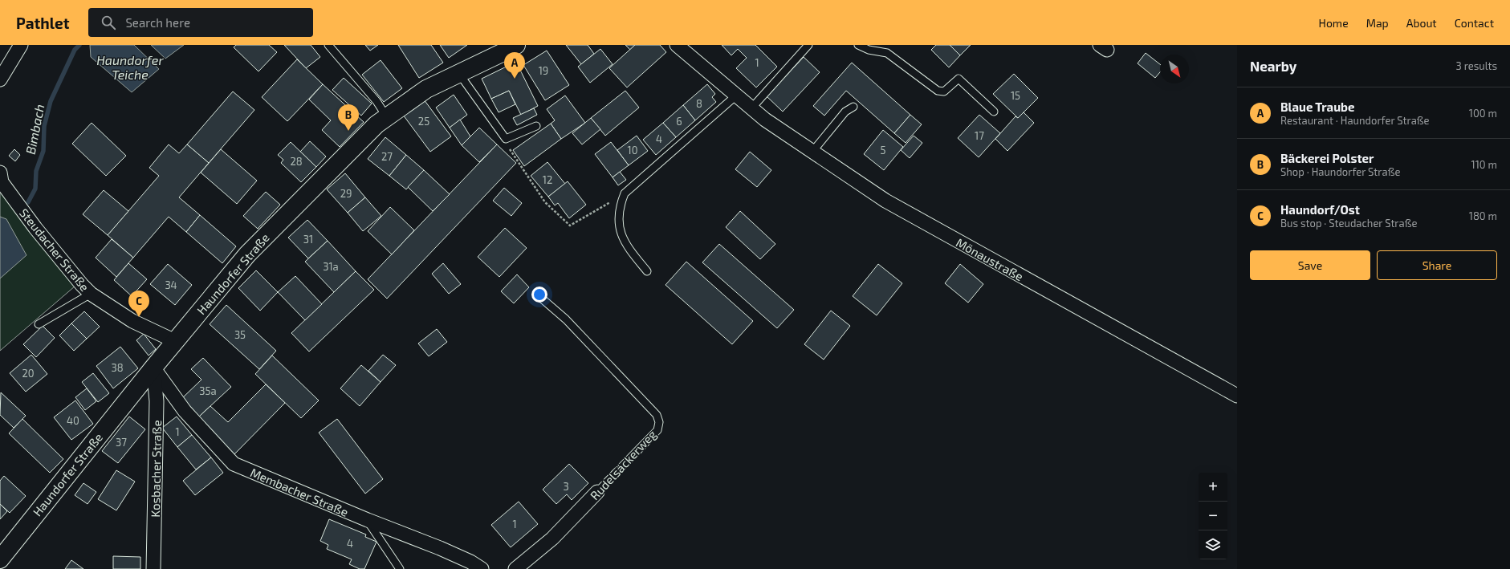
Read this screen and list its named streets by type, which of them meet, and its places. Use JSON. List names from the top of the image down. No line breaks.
{"streets":{"street":["Steudacher Straße","Mönaustraße","Haundorfer Straße","Rudelsäckerweg","Kosbacher Straße","Membacher Straße"]},"crossings":[["Steudacher Straße","Haundorfer Straße"],["Haundorfer Straße","Kosbacher Straße"],["Haundorfer Straße","Membacher Straße"],["Kosbacher Straße","Membacher Straße"]],"water":["Haundorfer Teiche","Bimbach"],"house_numbers":["1","19","15","8","25","6","17","4","10","5","27","28","12","29","31","31a","34","35","38","20","35a","40","1","37","3","1","4"],"north":"bottom right","page":{"header":"Pathlet","search":"Search here","nav":["Home","Map","About","Contact"],"heading":["Nearby","3 results"],"pins":["A","B","C"],"list":[{"mark":"A","name":"Blaue Traube","note":"Restaurant · Haundorfer Straße","value":"100 m"},{"mark":"B","name":"Bäckerei Polster","note":"Shop · Haundorfer Straße","value":"110 m"},{"mark":"C","name":"Haundorf/Ost","note":"Bus stop · Steudacher Straße","value":"180 m"}],"buttons":["Save","Share"],"map_buttons":["+","−"]}}
